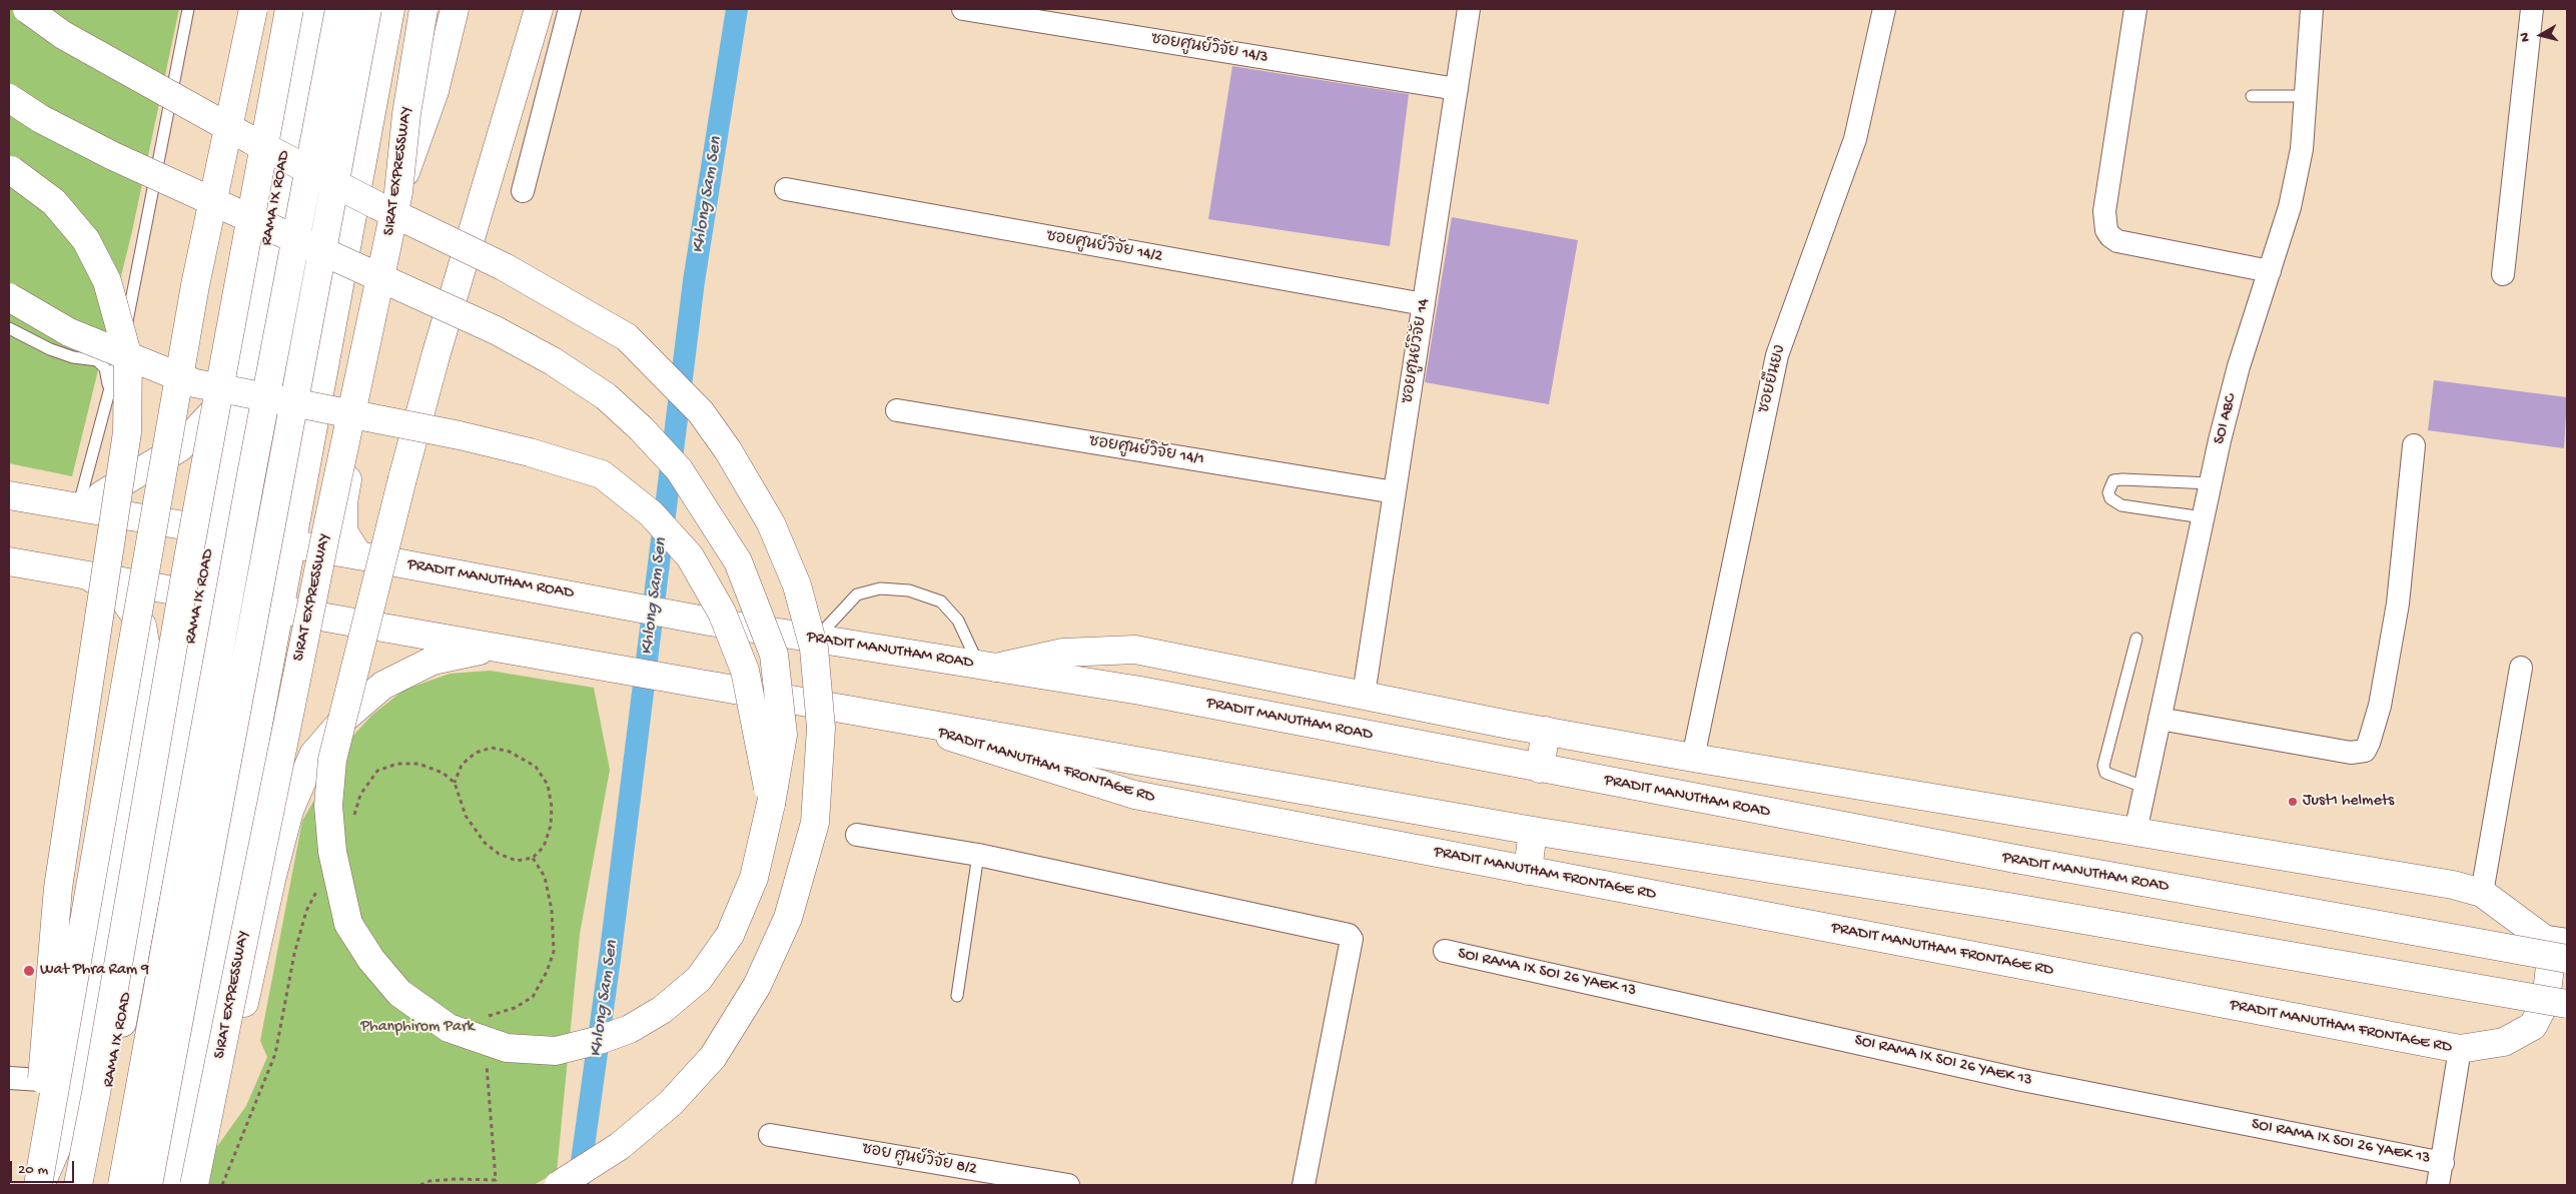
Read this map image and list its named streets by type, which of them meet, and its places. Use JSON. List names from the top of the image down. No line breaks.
{"streets":{"main road":["SIRAT EXPRESSWAY","RAMA IX ROAD","PRADIT MANUTHAM ROAD","PRADIT MANUTHAM FRONTAGE RD"],"street":["ซอยศูนย์วิจัย 14/3","ซอยศูนย์วิจัย 14/2","ซอยศูนย์วิจัย 14","ซอยยืนยง","SOI ABC","ซอยศูนย์วิจัย 14/1","SOI RAMA IX SOI 26 YAEK 13","ซอย ศูนย์วิจัย 8/2"]},"crossings":[["ซอยศูนย์วิจัย 14/3","ซอยศูนย์วิจัย 14"],["RAMA IX ROAD","PRADIT MANUTHAM ROAD"],["ซอยศูนย์วิจัย 14/2","ซอยศูนย์วิจัย 14"],["ซอยศูนย์วิจัย 14","ซอยศูนย์วิจัย 14/1"],["ซอยศูนย์วิจัย 14","PRADIT MANUTHAM FRONTAGE RD"],["ซอยยืนยง","PRADIT MANUTHAM FRONTAGE RD"],["SOI ABC","PRADIT MANUTHAM FRONTAGE RD"],["PRADIT MANUTHAM ROAD","PRADIT MANUTHAM FRONTAGE RD"]],"water":["Khlong Sam Sen"],"parks":["Phanphirom Park"],"places":["Just1 helmets","Wat Phra Ram 9"],"scale_bar":"20 m","north":"left"}
